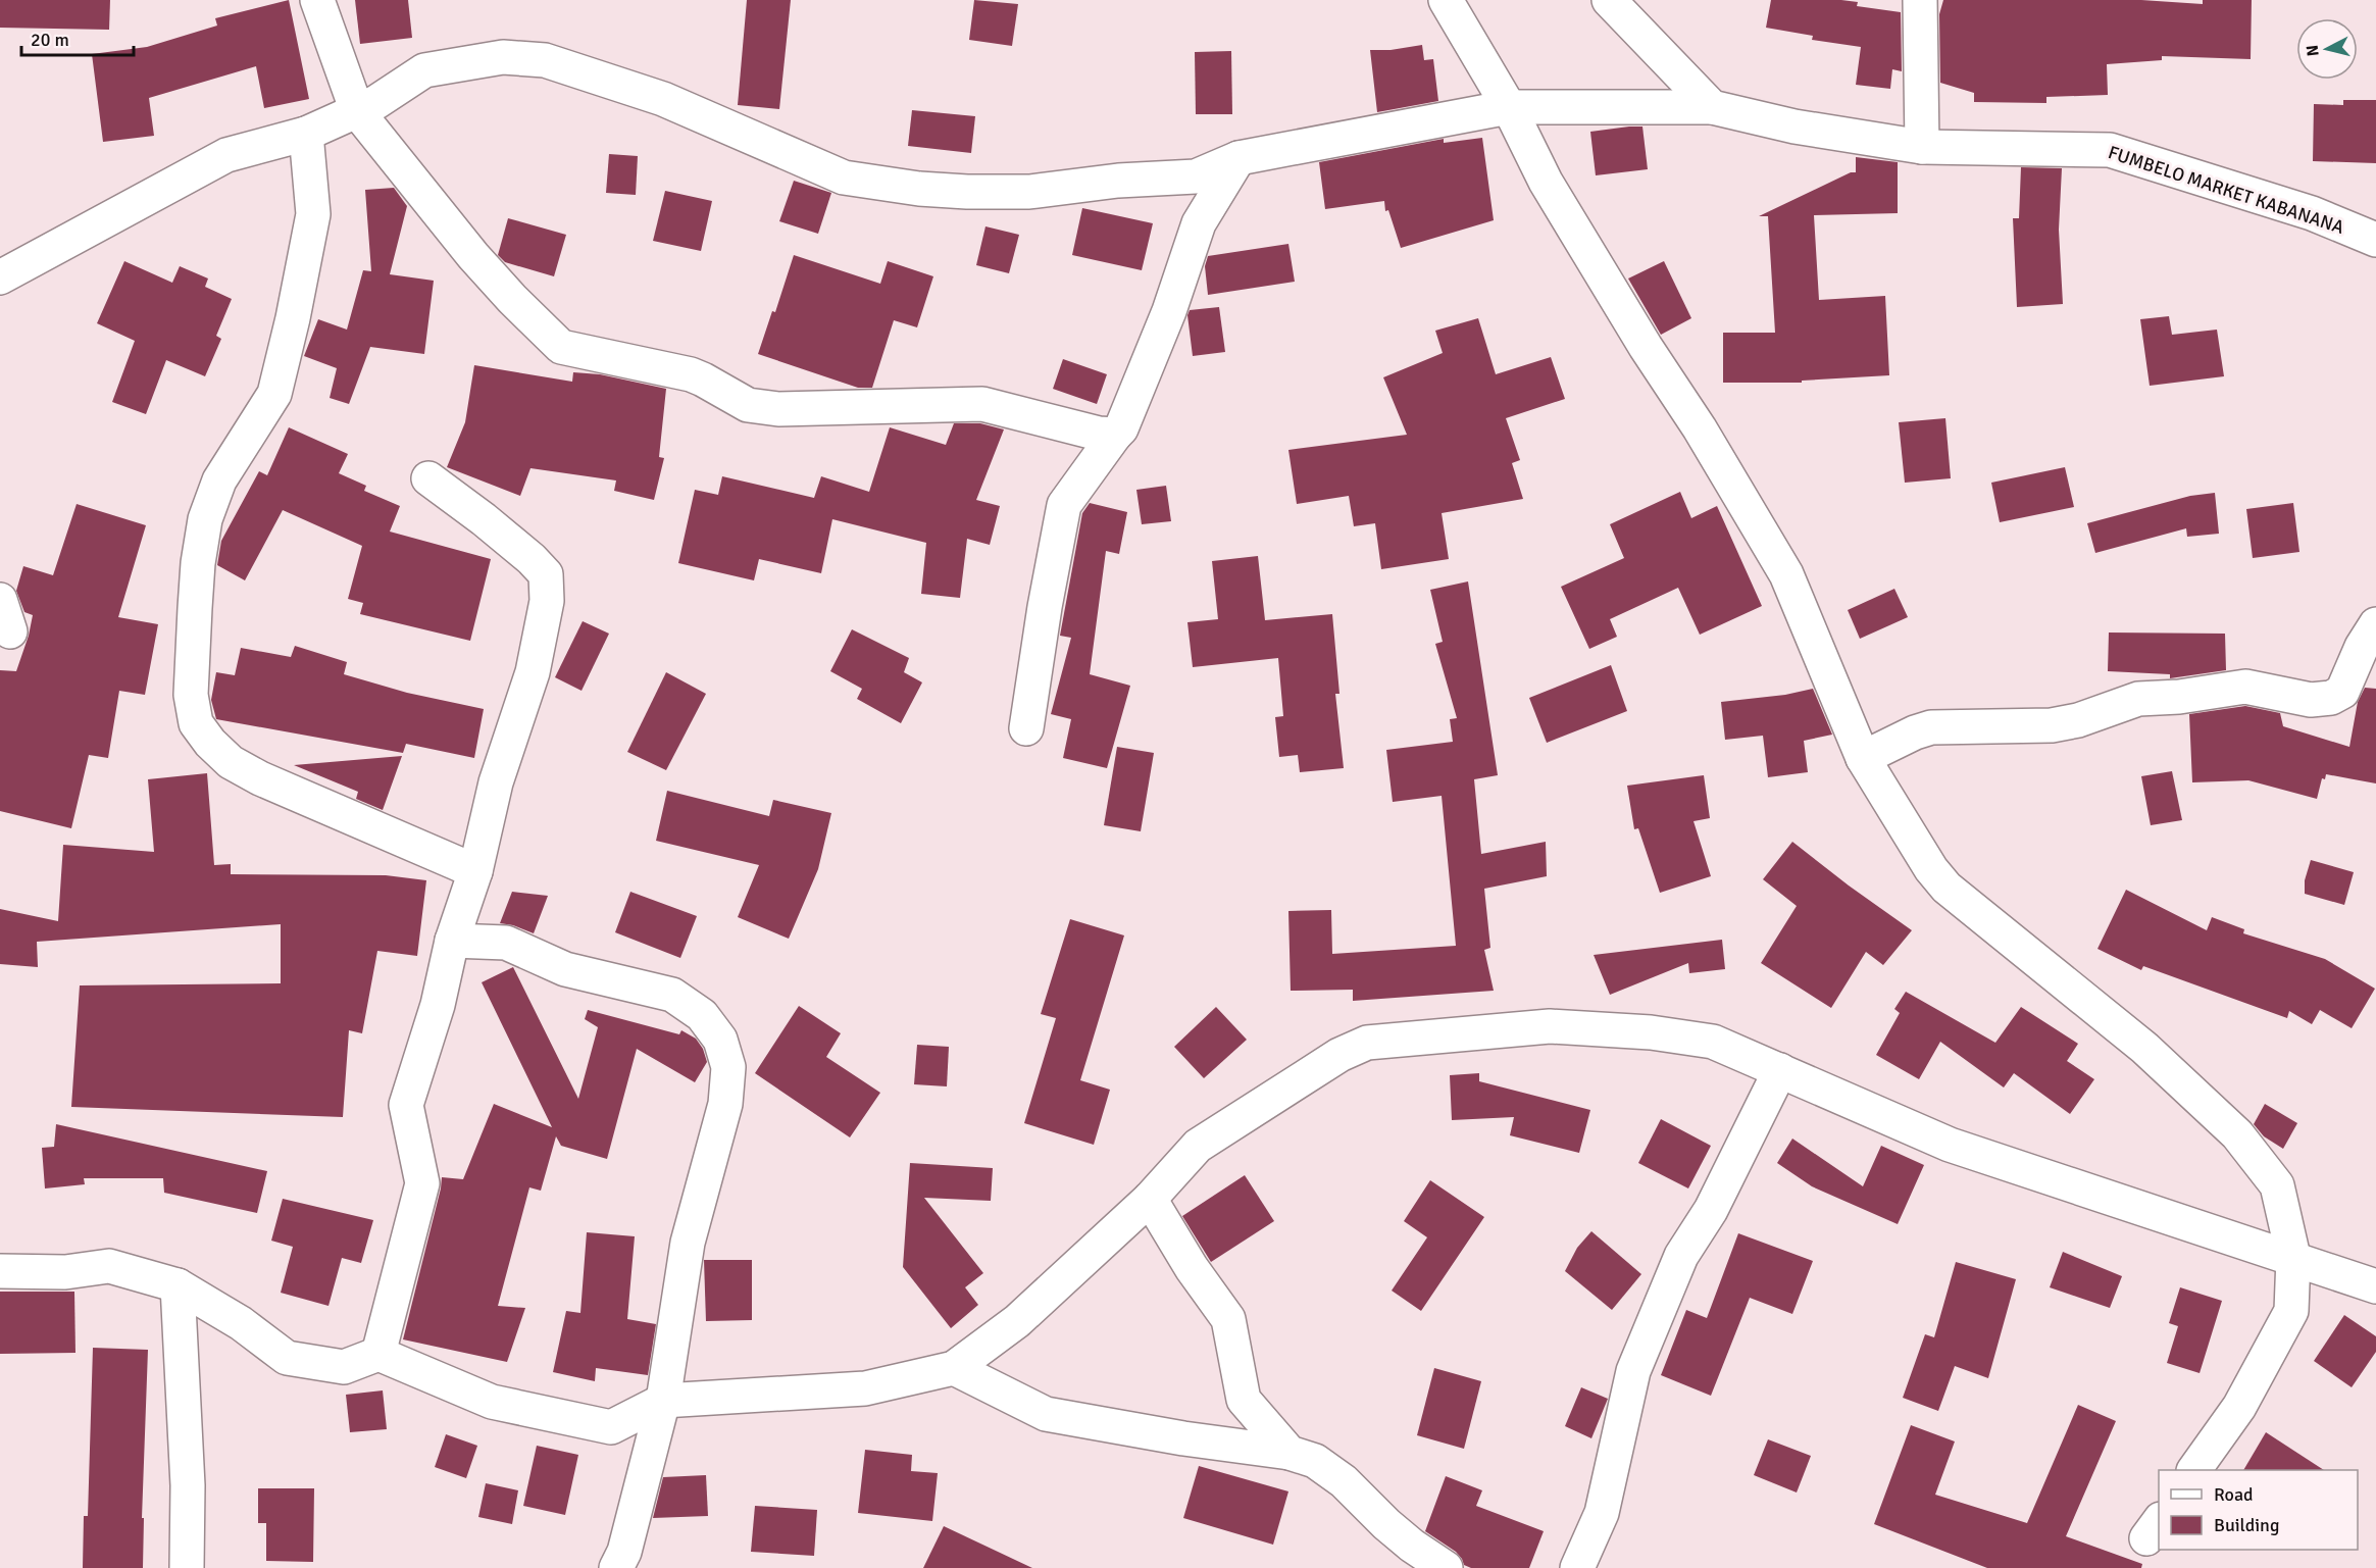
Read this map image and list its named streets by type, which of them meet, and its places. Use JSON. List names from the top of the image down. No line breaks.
{"streets":{"street":["FUMBELO MARKET KABANANA"]},"legend":["Road","Building"],"scale_bar":"20 m","north":"left"}
